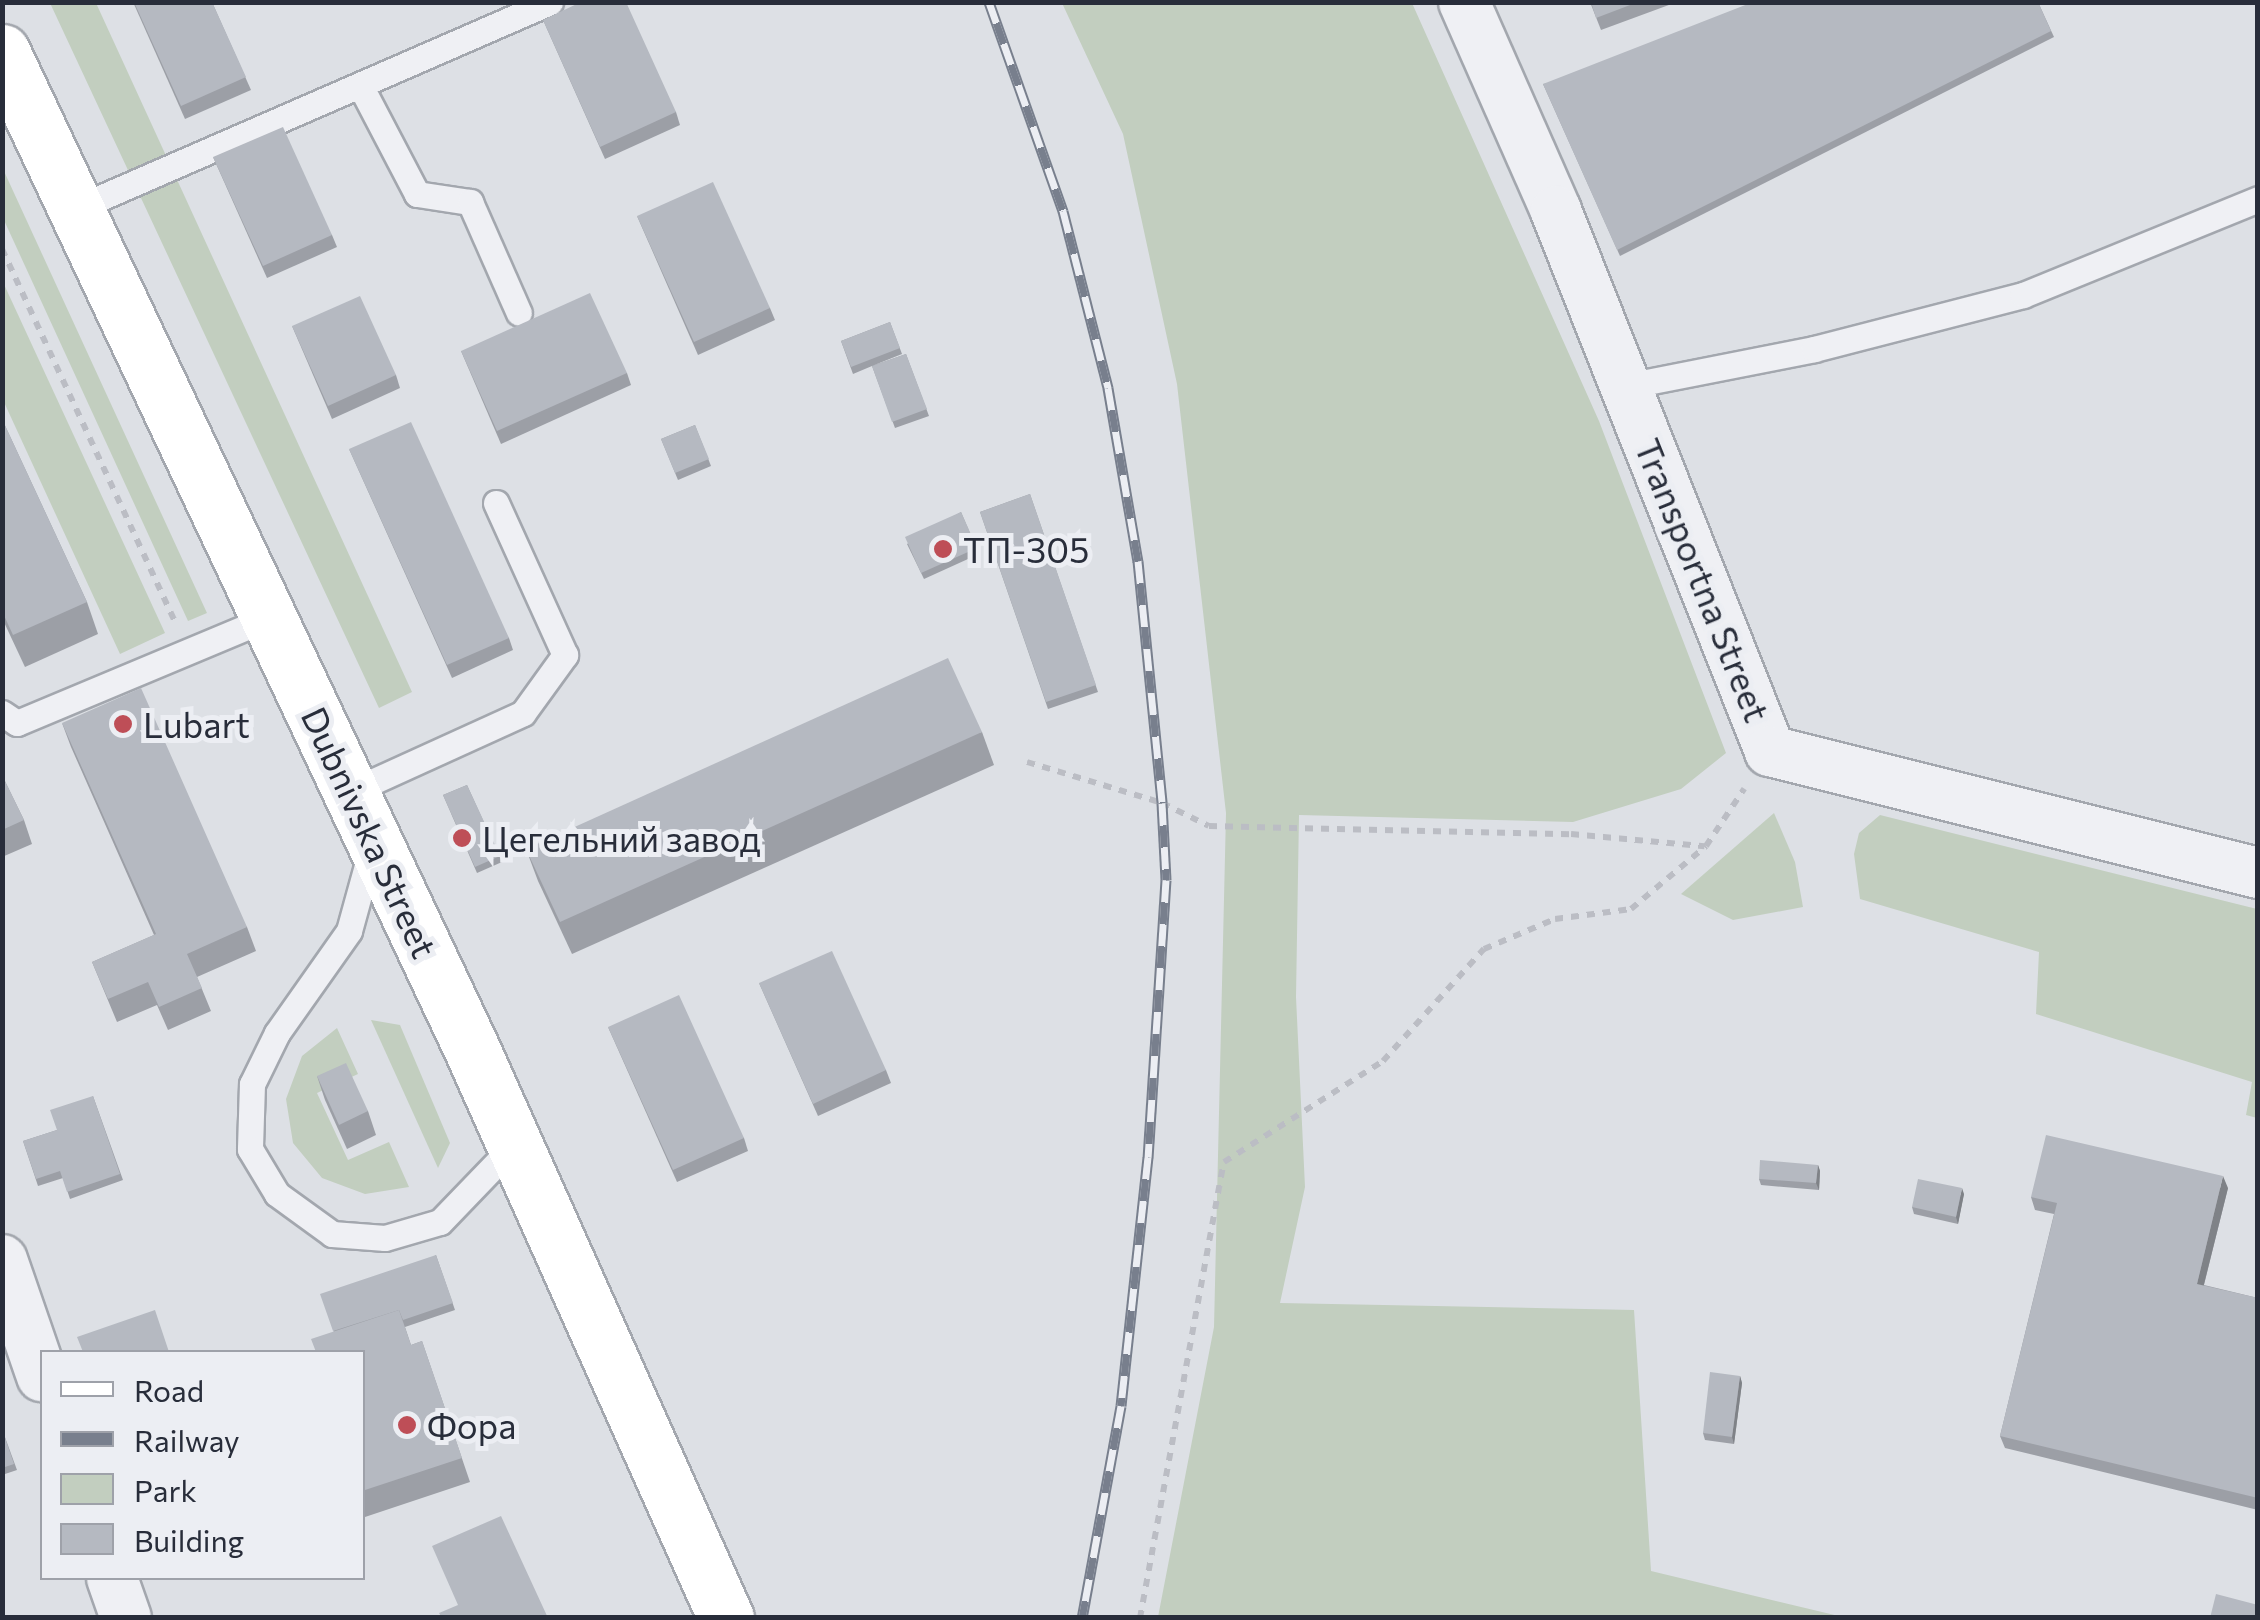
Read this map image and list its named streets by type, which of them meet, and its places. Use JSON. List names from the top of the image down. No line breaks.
{"streets":{"main road":["Dubnivska Street"],"street":["Transportna Street"]},"places":["ТП-305","Lubart","Цегельний завод","Фора"],"legend":["Road","Railway","Park","Building"]}
